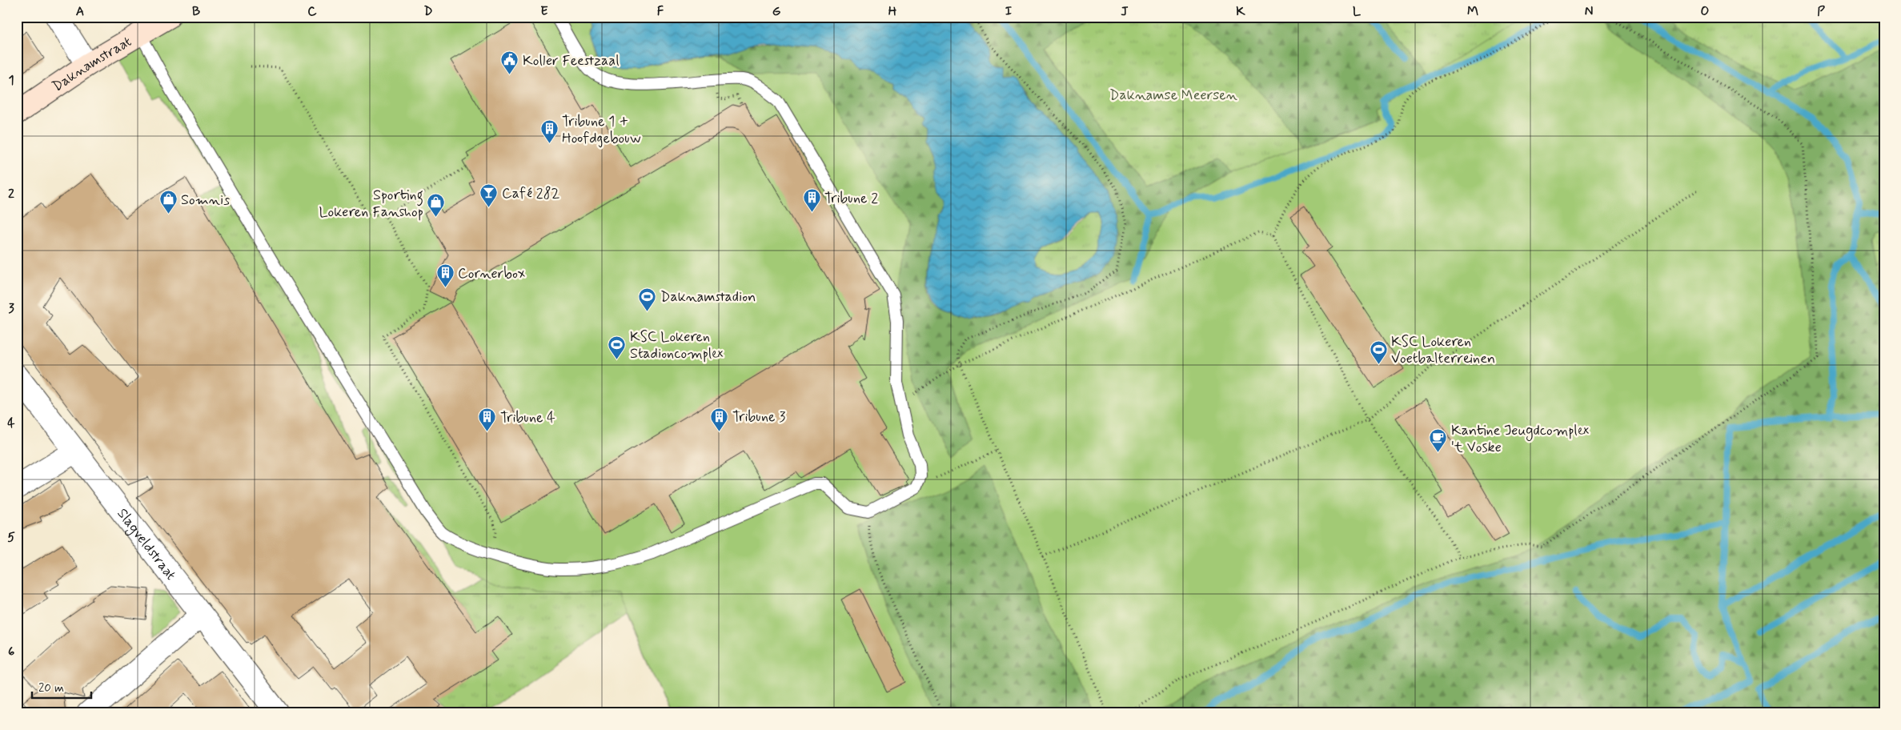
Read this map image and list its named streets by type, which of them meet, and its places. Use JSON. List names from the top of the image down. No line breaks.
{"streets":{"street":["Daknamstraat","Slagveldstraat"]},"parks":["Daknamse Meersen"],"places":{"public building":["Koller Feestzaal"],"building":["Tribune 1 + Hoofdgebouw","Tribune 2","Cornerbox","Tribune 3","Tribune 4"],"bar":["Café 282"],"shop":["Somnis","Sporting Lokeren Fanshop"],"sports":["Daknamstadion","KSC Lokeren Stadioncomplex","KSC Lokeren Voetbalterreinen"],"cafe":["Kantine Jeugdcomplex 't Voske"]},"scale_bar":"20 m","grid":{"columns":["A","B","C","D","E","F","G","H","I","J","K","L","M","N","O","P"],"rows":["1","2","3","4","5","6"]}}
